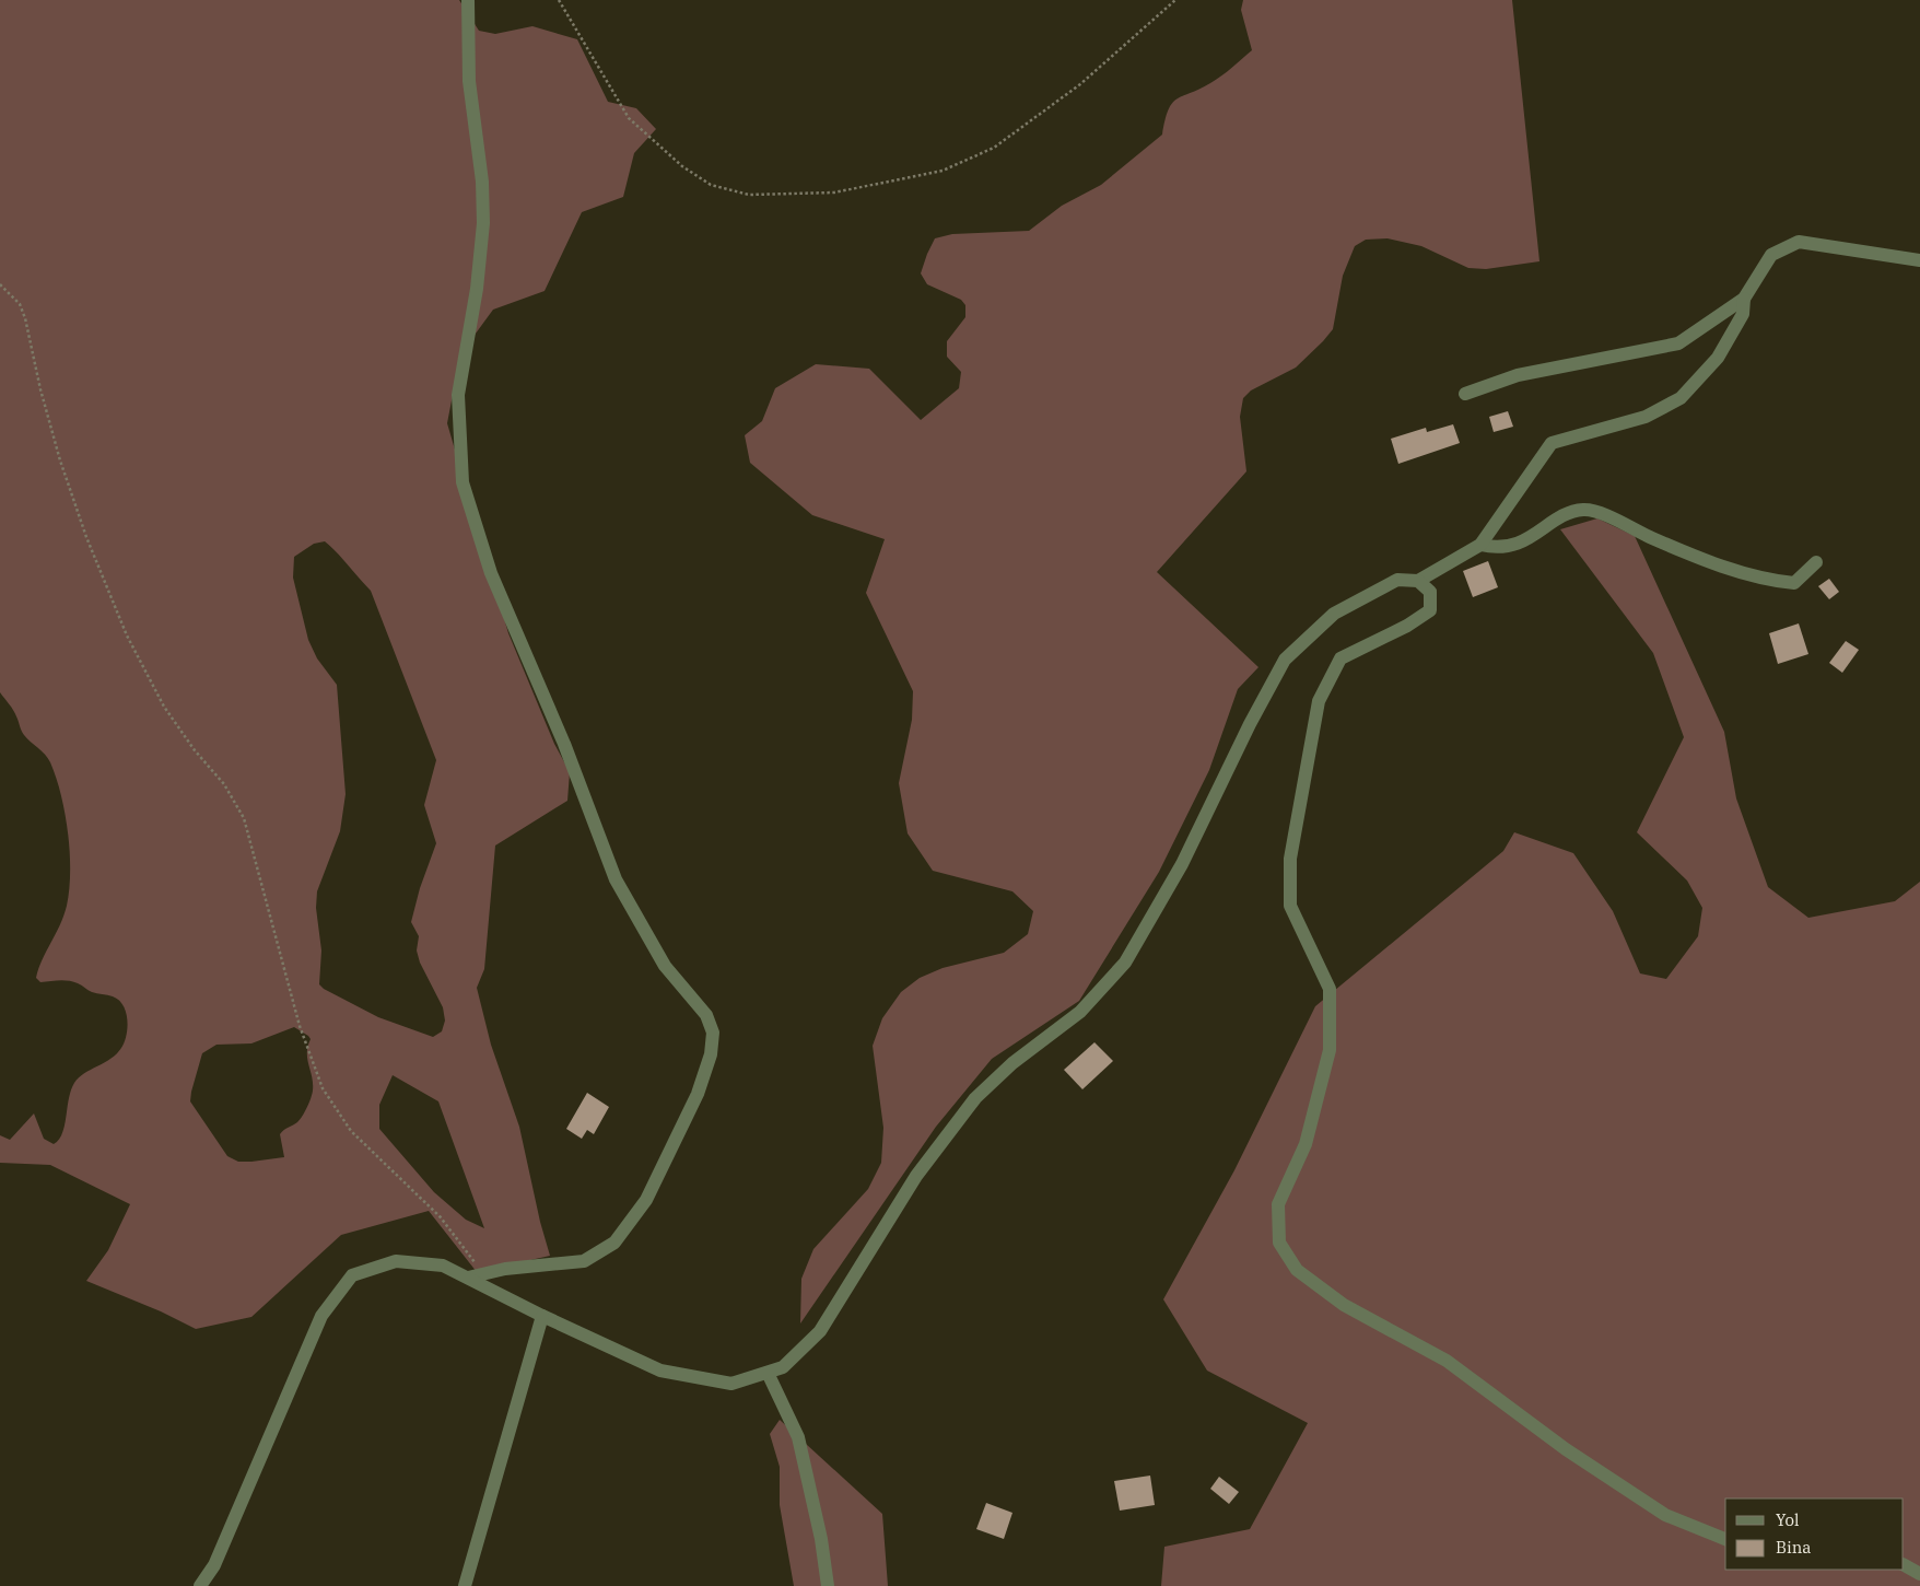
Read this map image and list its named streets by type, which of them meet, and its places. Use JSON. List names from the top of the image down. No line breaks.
{"legend":["Yol","Bina"]}
